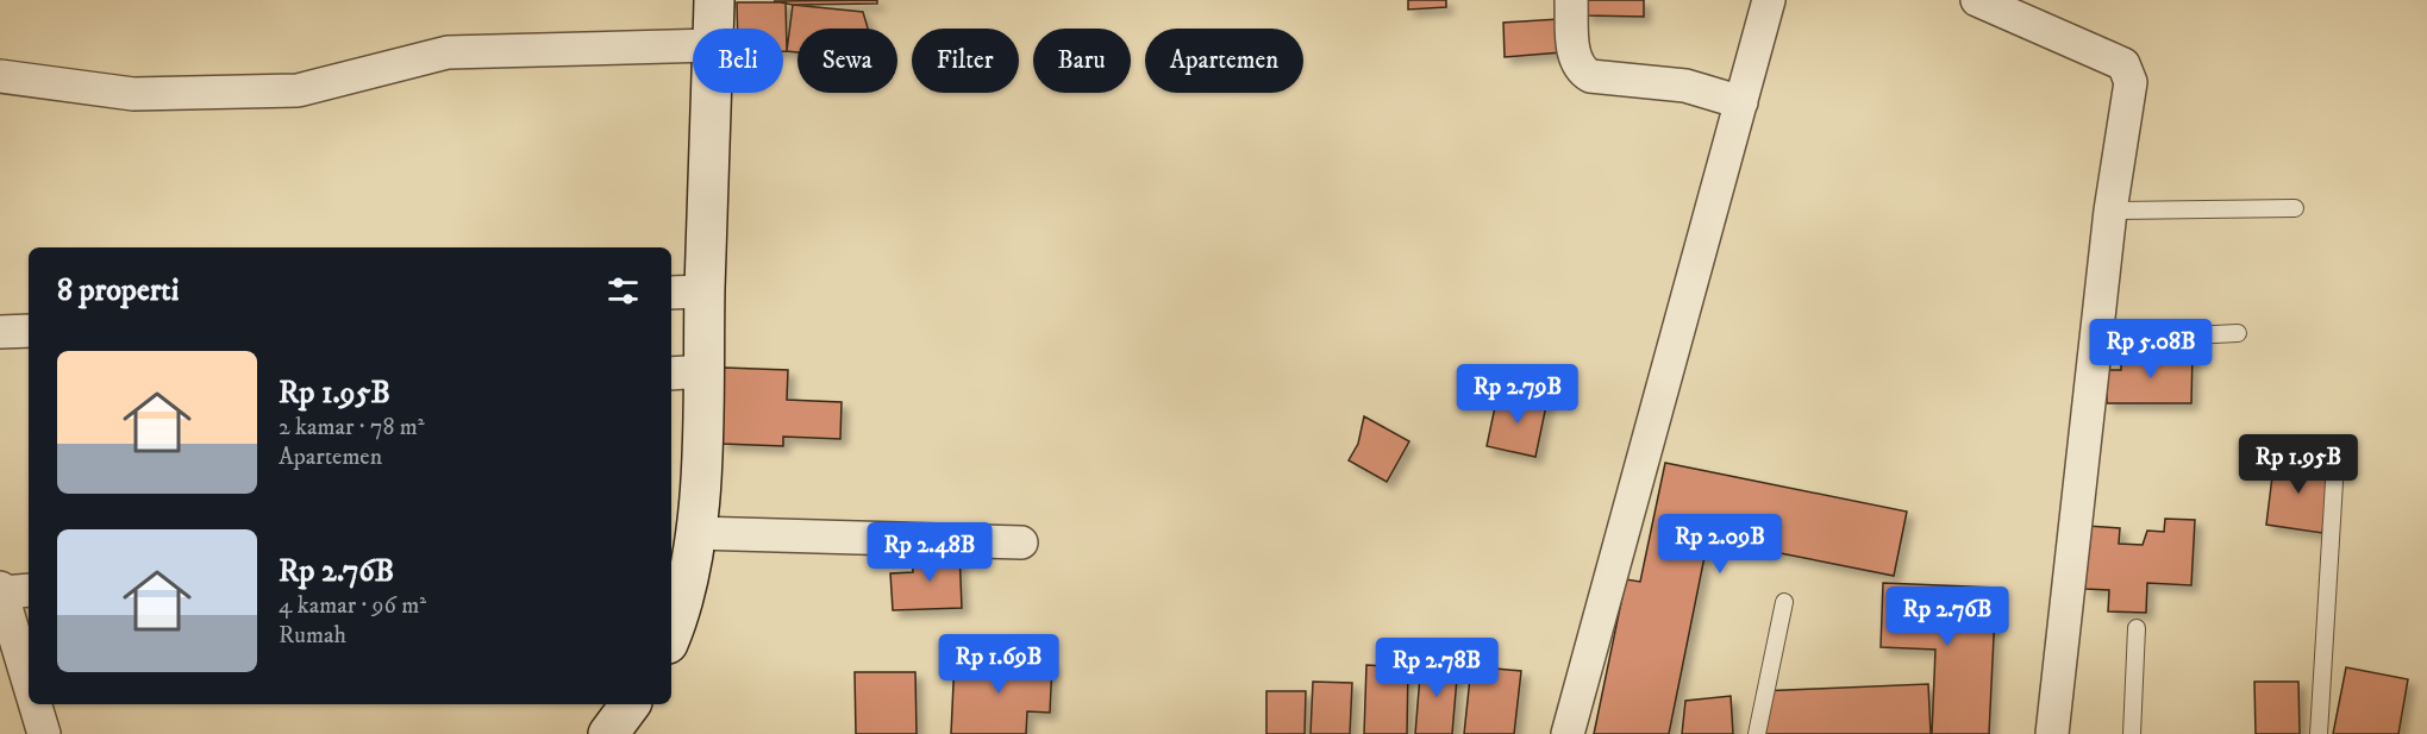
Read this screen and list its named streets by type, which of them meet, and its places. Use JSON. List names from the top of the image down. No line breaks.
{"page":{"chip":["Beli","Sewa","Filter","Baru","Apartemen"],"heading":"8 properti","price":["Rp 5.08B","Rp 2.79B","Rp 1.95B","Rp 2.09B","Rp 2.48B","Rp 2.76B","Rp 1.69B","Rp 2.78B"],"list":[{"name":"Rp 1.95B","note":"2 kamar · 78 m² · Apartemen"},{"name":"Rp 2.76B","note":"4 kamar · 96 m² · Rumah"}]}}
